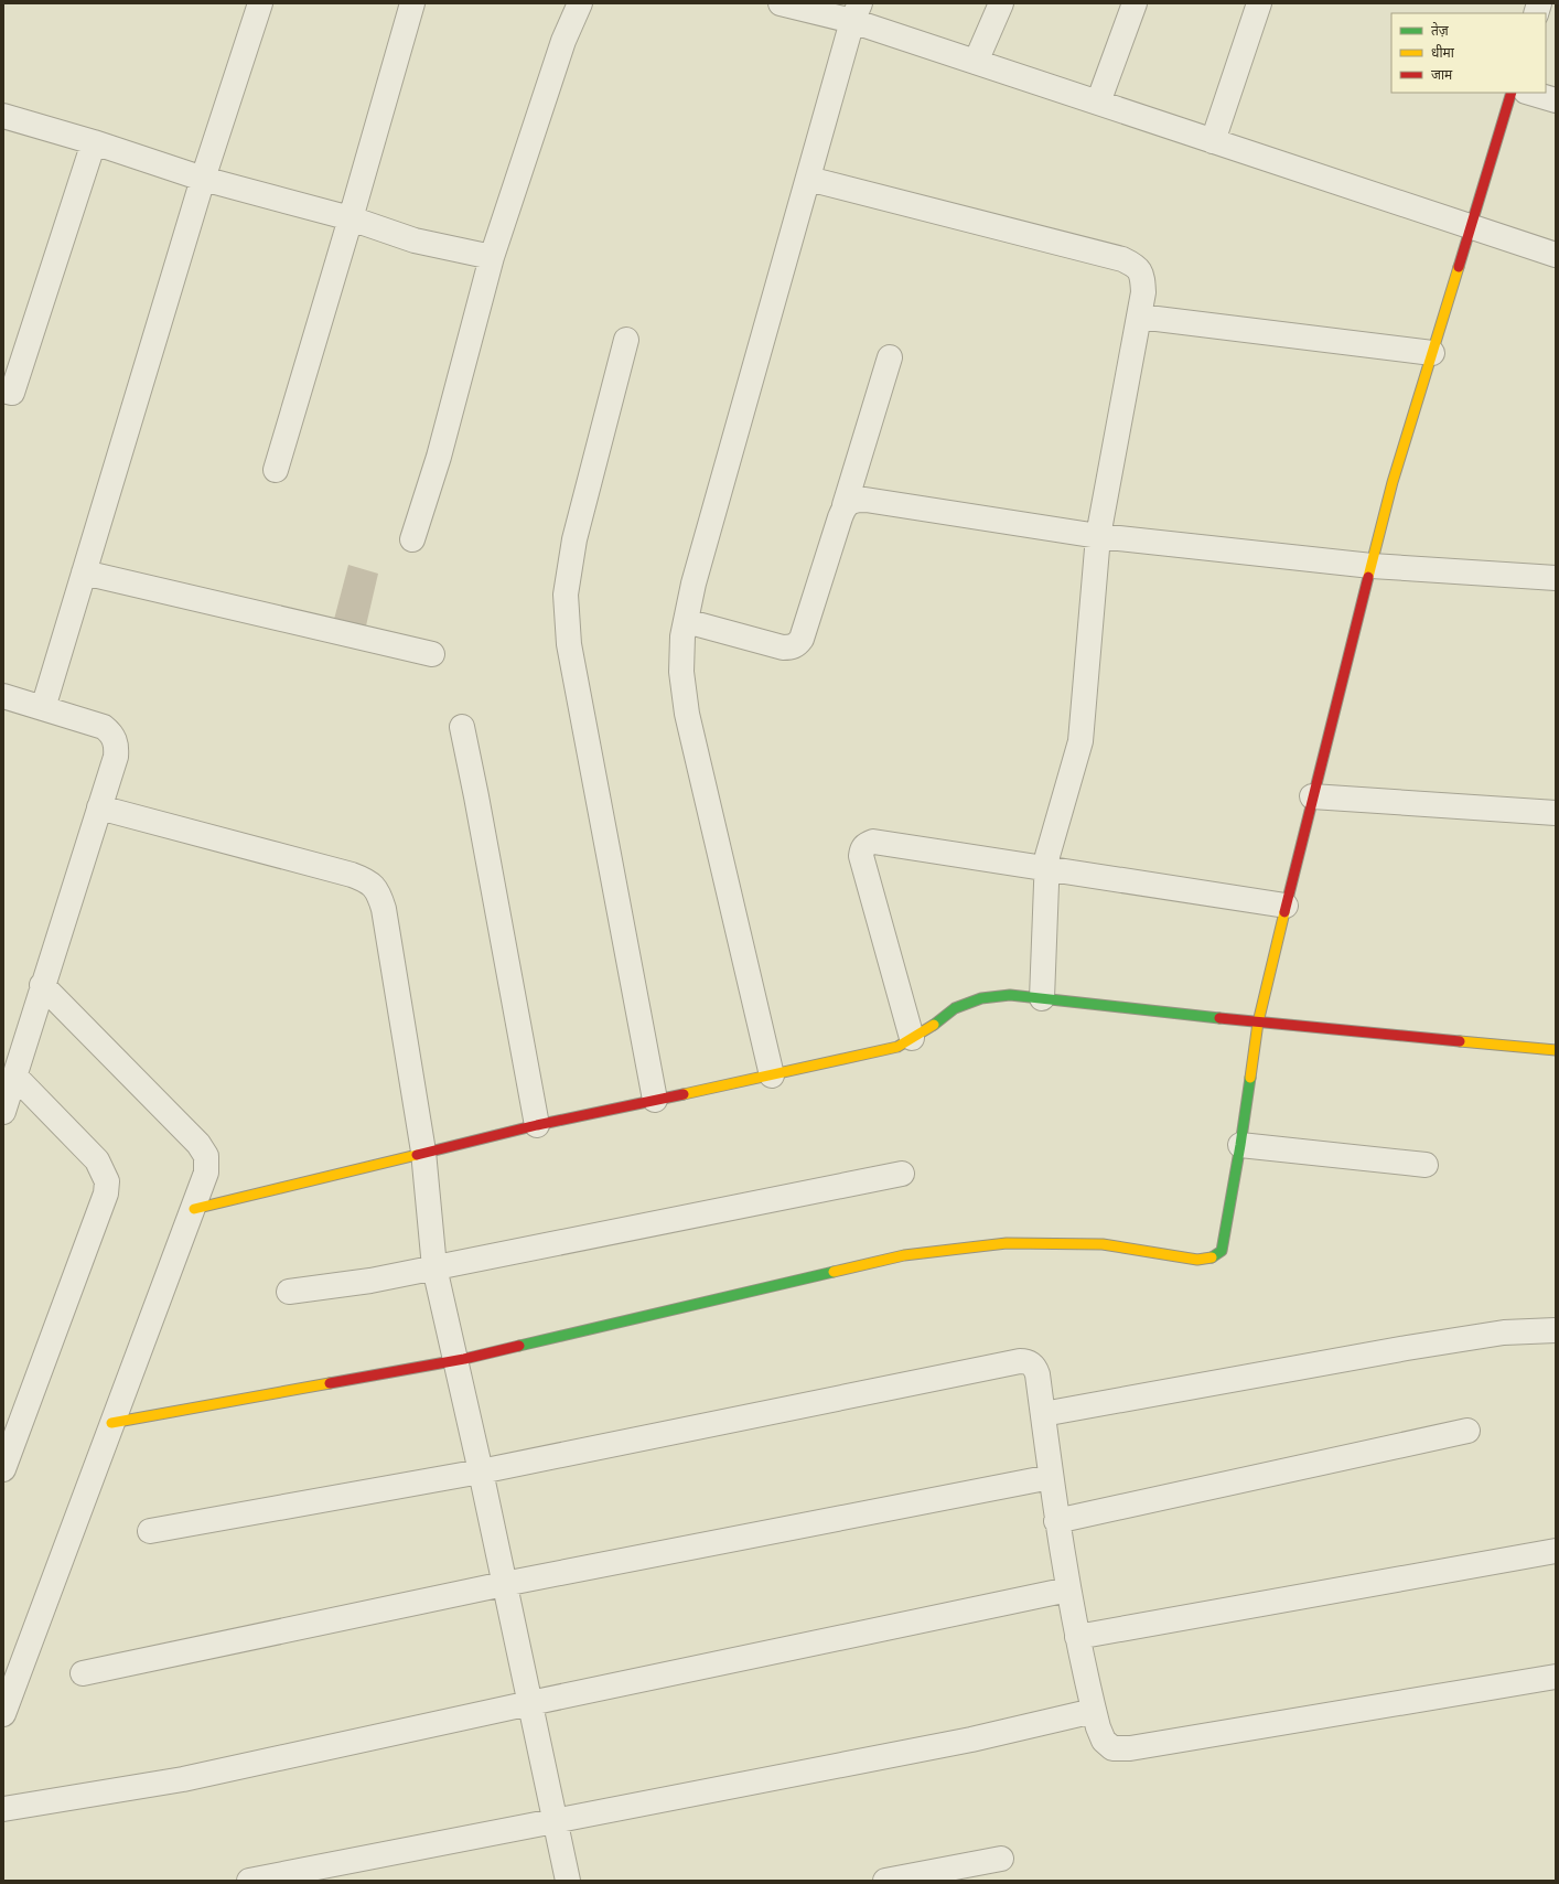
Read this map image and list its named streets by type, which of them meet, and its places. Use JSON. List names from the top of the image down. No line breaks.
{"legend":["तेज़","धीमा","जाम"]}
